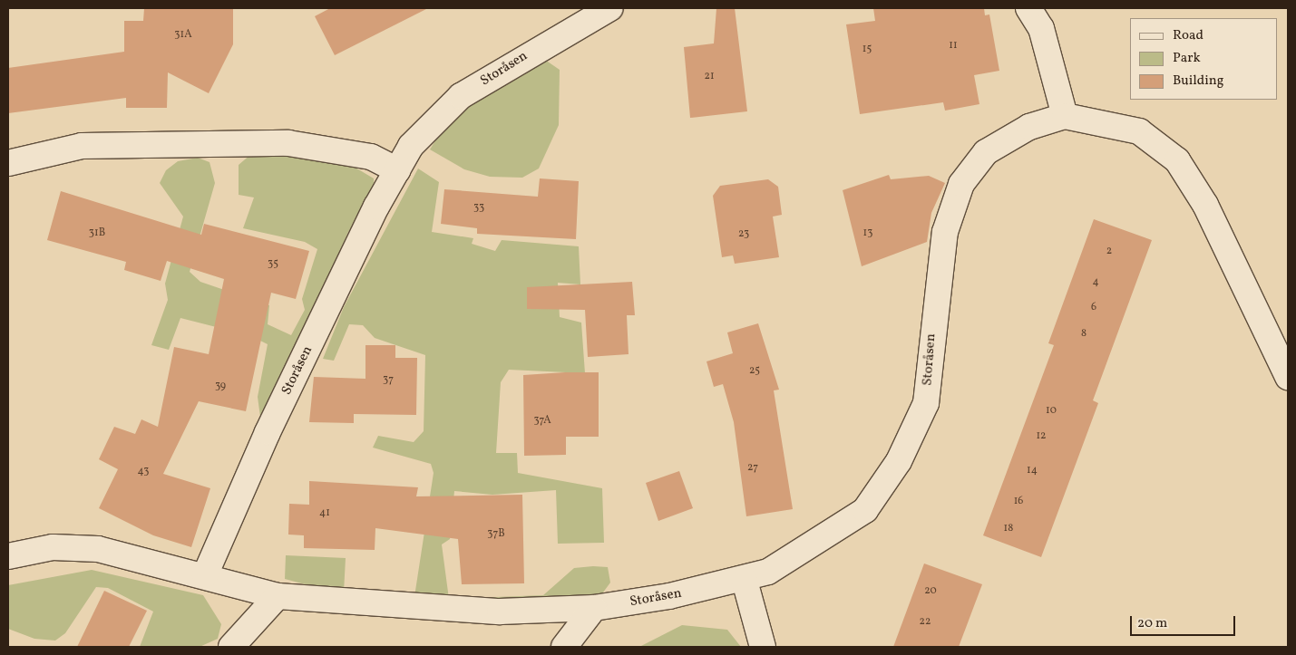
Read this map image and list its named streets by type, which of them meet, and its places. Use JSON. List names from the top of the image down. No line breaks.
{"streets":{"street":["Storåsen"]},"house_numbers":["31A","11","15","21","33","31B","13","23","2","35","4","6","8","25","37","39","10","37A","12","27","14","43","16","41","18","37B","20","22"],"legend":["Road","Park","Building"],"scale_bar":"20 m"}
